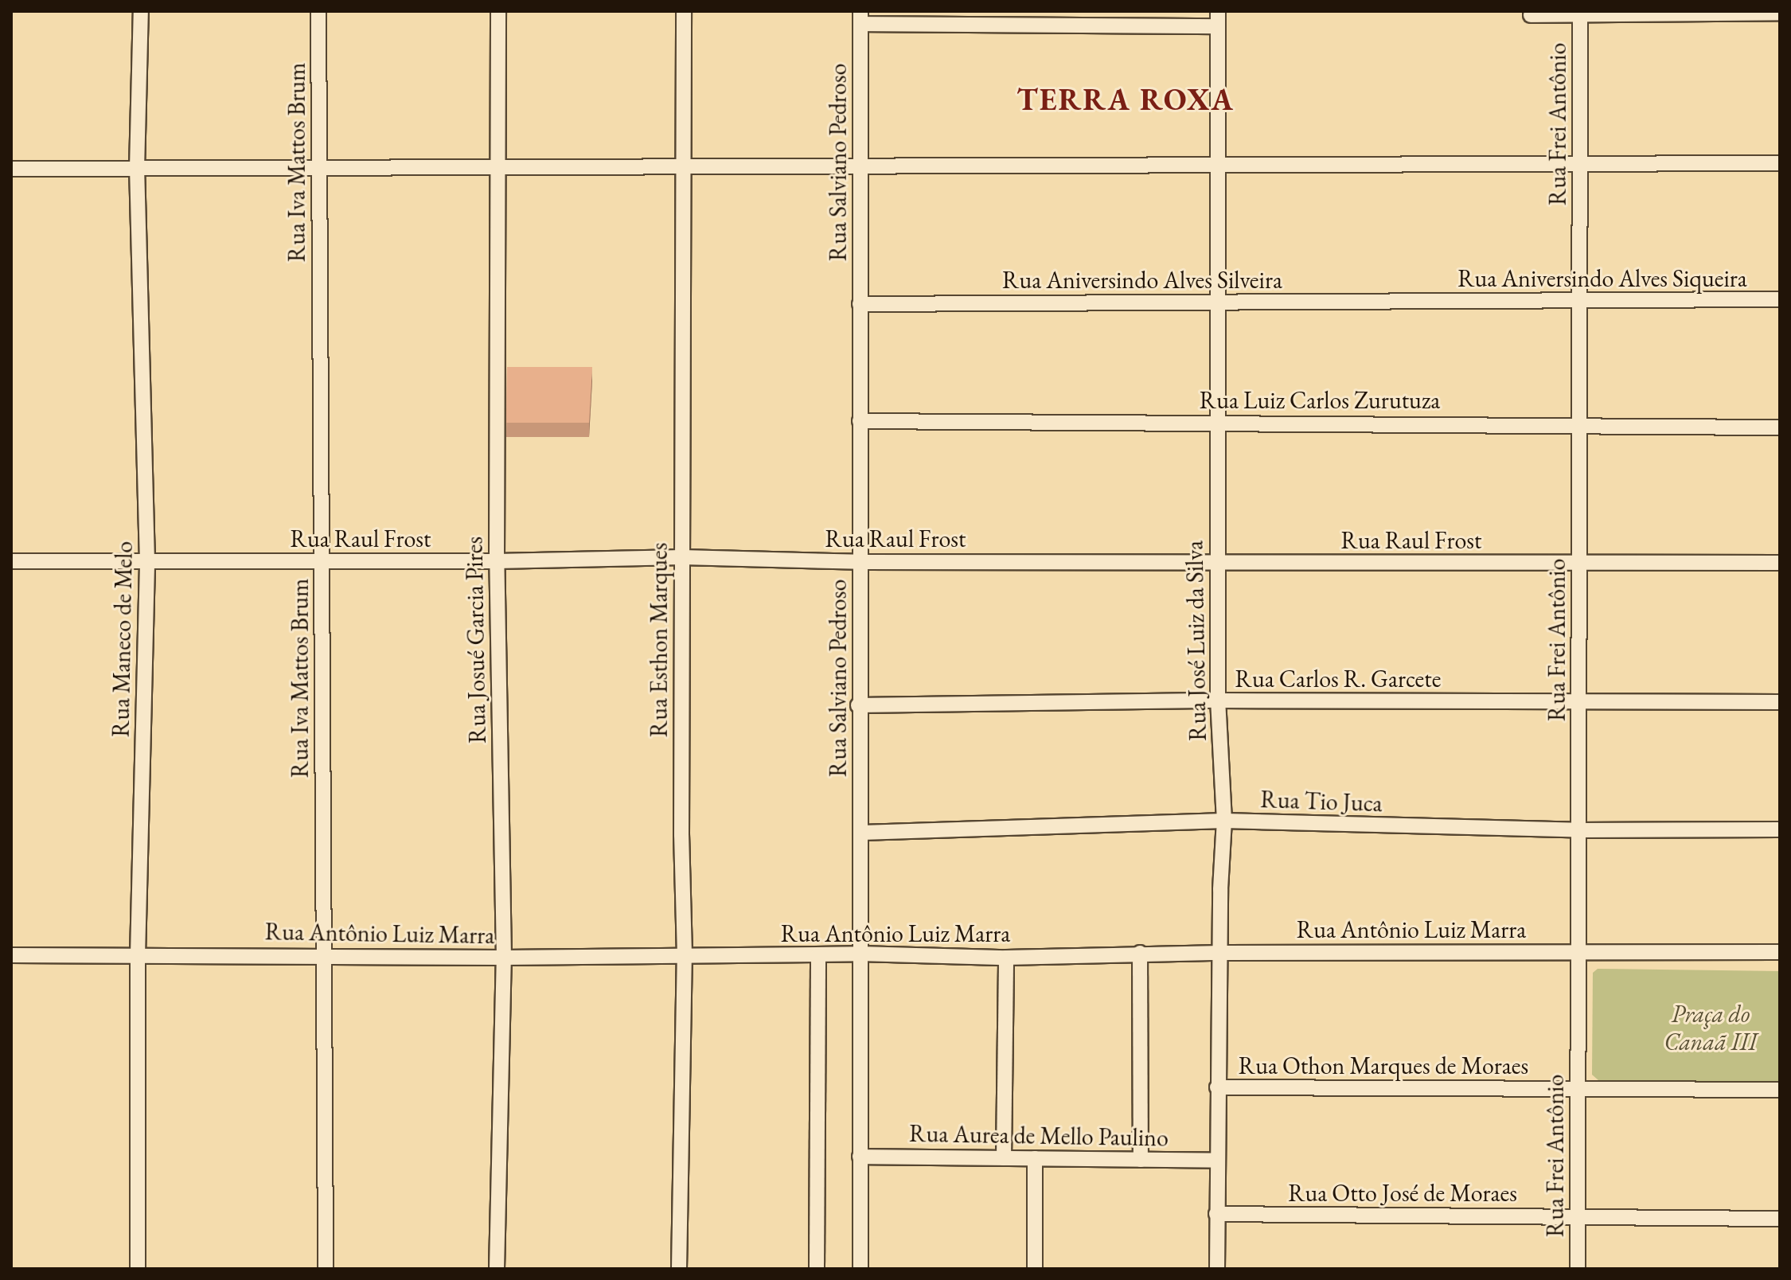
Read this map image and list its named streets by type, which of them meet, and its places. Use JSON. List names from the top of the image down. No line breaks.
{"streets":{"street":["Rua Frei Antônio","Rua Iva Mattos Brum","Rua Salviano Pedroso","Rua Aniversindo Alves Siqueira","Rua Aniversindo Alves Silveira","Rua Luiz Carlos Zurutuza","Rua Raul Frost","Rua Maneco de Melo","Rua Josué Garcia Pires","Rua Esthon Marques","Rua José Luiz da Silva","Rua Carlos R. Garcete","Rua Tio Juca","Rua Antônio Luiz Marra","Rua Othon Marques de Moraes","Rua Aurea de Mello Paulino","Rua Otto José de Moraes"]},"crossings":[["Rua Frei Antônio","Rua Aniversindo Alves Siqueira"],["Rua Frei Antônio","Rua Luiz Carlos Zurutuza"],["Rua Frei Antônio","Rua Raul Frost"],["Rua Frei Antônio","Rua Carlos R. Garcete"],["Rua Frei Antônio","Rua Tio Juca"],["Rua Frei Antônio","Rua Antônio Luiz Marra"],["Rua Frei Antônio","Rua Othon Marques de Moraes"],["Rua Frei Antônio","Rua Otto José de Moraes"],["Rua Iva Mattos Brum","Rua Raul Frost"],["Rua Iva Mattos Brum","Rua Antônio Luiz Marra"],["Rua Salviano Pedroso","Rua Aniversindo Alves Silveira"],["Rua Salviano Pedroso","Rua Luiz Carlos Zurutuza"],["Rua Salviano Pedroso","Rua Raul Frost"],["Rua Salviano Pedroso","Rua Carlos R. Garcete"],["Rua Salviano Pedroso","Rua Tio Juca"],["Rua Salviano Pedroso","Rua Antônio Luiz Marra"],["Rua Salviano Pedroso","Rua Aurea de Mello Paulino"],["Rua Aniversindo Alves Siqueira","Rua Aniversindo Alves Silveira"],["Rua Aniversindo Alves Silveira","Rua José Luiz da Silva"],["Rua Luiz Carlos Zurutuza","Rua José Luiz da Silva"],["Rua Raul Frost","Rua Maneco de Melo"],["Rua Raul Frost","Rua Josué Garcia Pires"],["Rua Raul Frost","Rua Esthon Marques"],["Rua Raul Frost","Rua José Luiz da Silva"],["Rua Maneco de Melo","Rua Antônio Luiz Marra"],["Rua Josué Garcia Pires","Rua Antônio Luiz Marra"],["Rua Esthon Marques","Rua Antônio Luiz Marra"],["Rua José Luiz da Silva","Rua Carlos R. Garcete"],["Rua José Luiz da Silva","Rua Tio Juca"],["Rua José Luiz da Silva","Rua Antônio Luiz Marra"],["Rua José Luiz da Silva","Rua Othon Marques de Moraes"],["Rua José Luiz da Silva","Rua Aurea de Mello Paulino"],["Rua José Luiz da Silva","Rua Otto José de Moraes"]],"districts":["TERRA ROXA"],"parks":["Praça do Canaã III"]}
